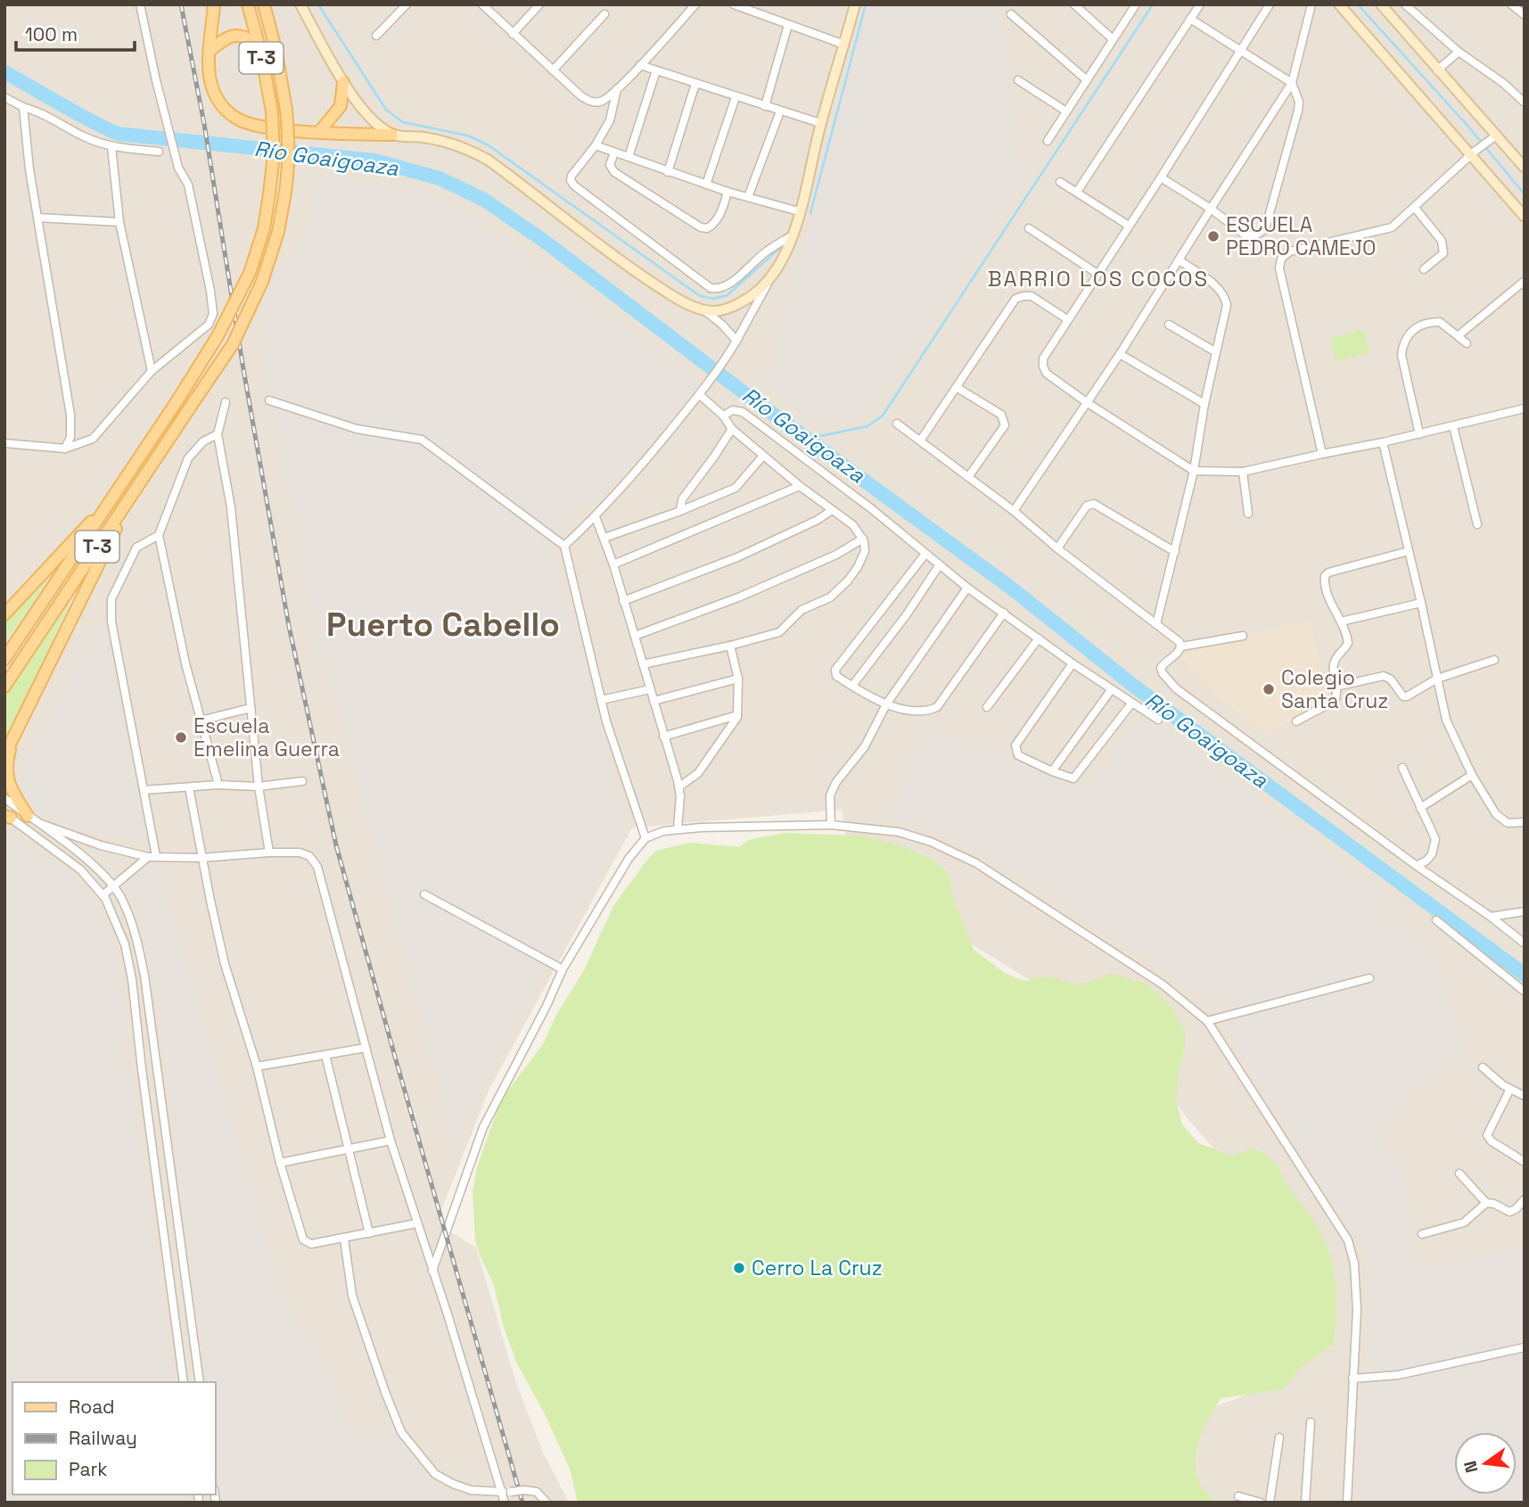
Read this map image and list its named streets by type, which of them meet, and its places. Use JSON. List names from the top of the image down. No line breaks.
{"streets":{"main road":["T-3"]},"districts":["BARRIO LOS COCOS","Puerto Cabello"],"water":["Río Goaigoaza"],"places":["ESCUELA PEDRO CAMEJO","Colegio Santa Cruz","Escuela Emelina Guerra","Cerro La Cruz"],"legend":["Road","Railway","Park"],"scale_bar":"100 m","north":"left"}
